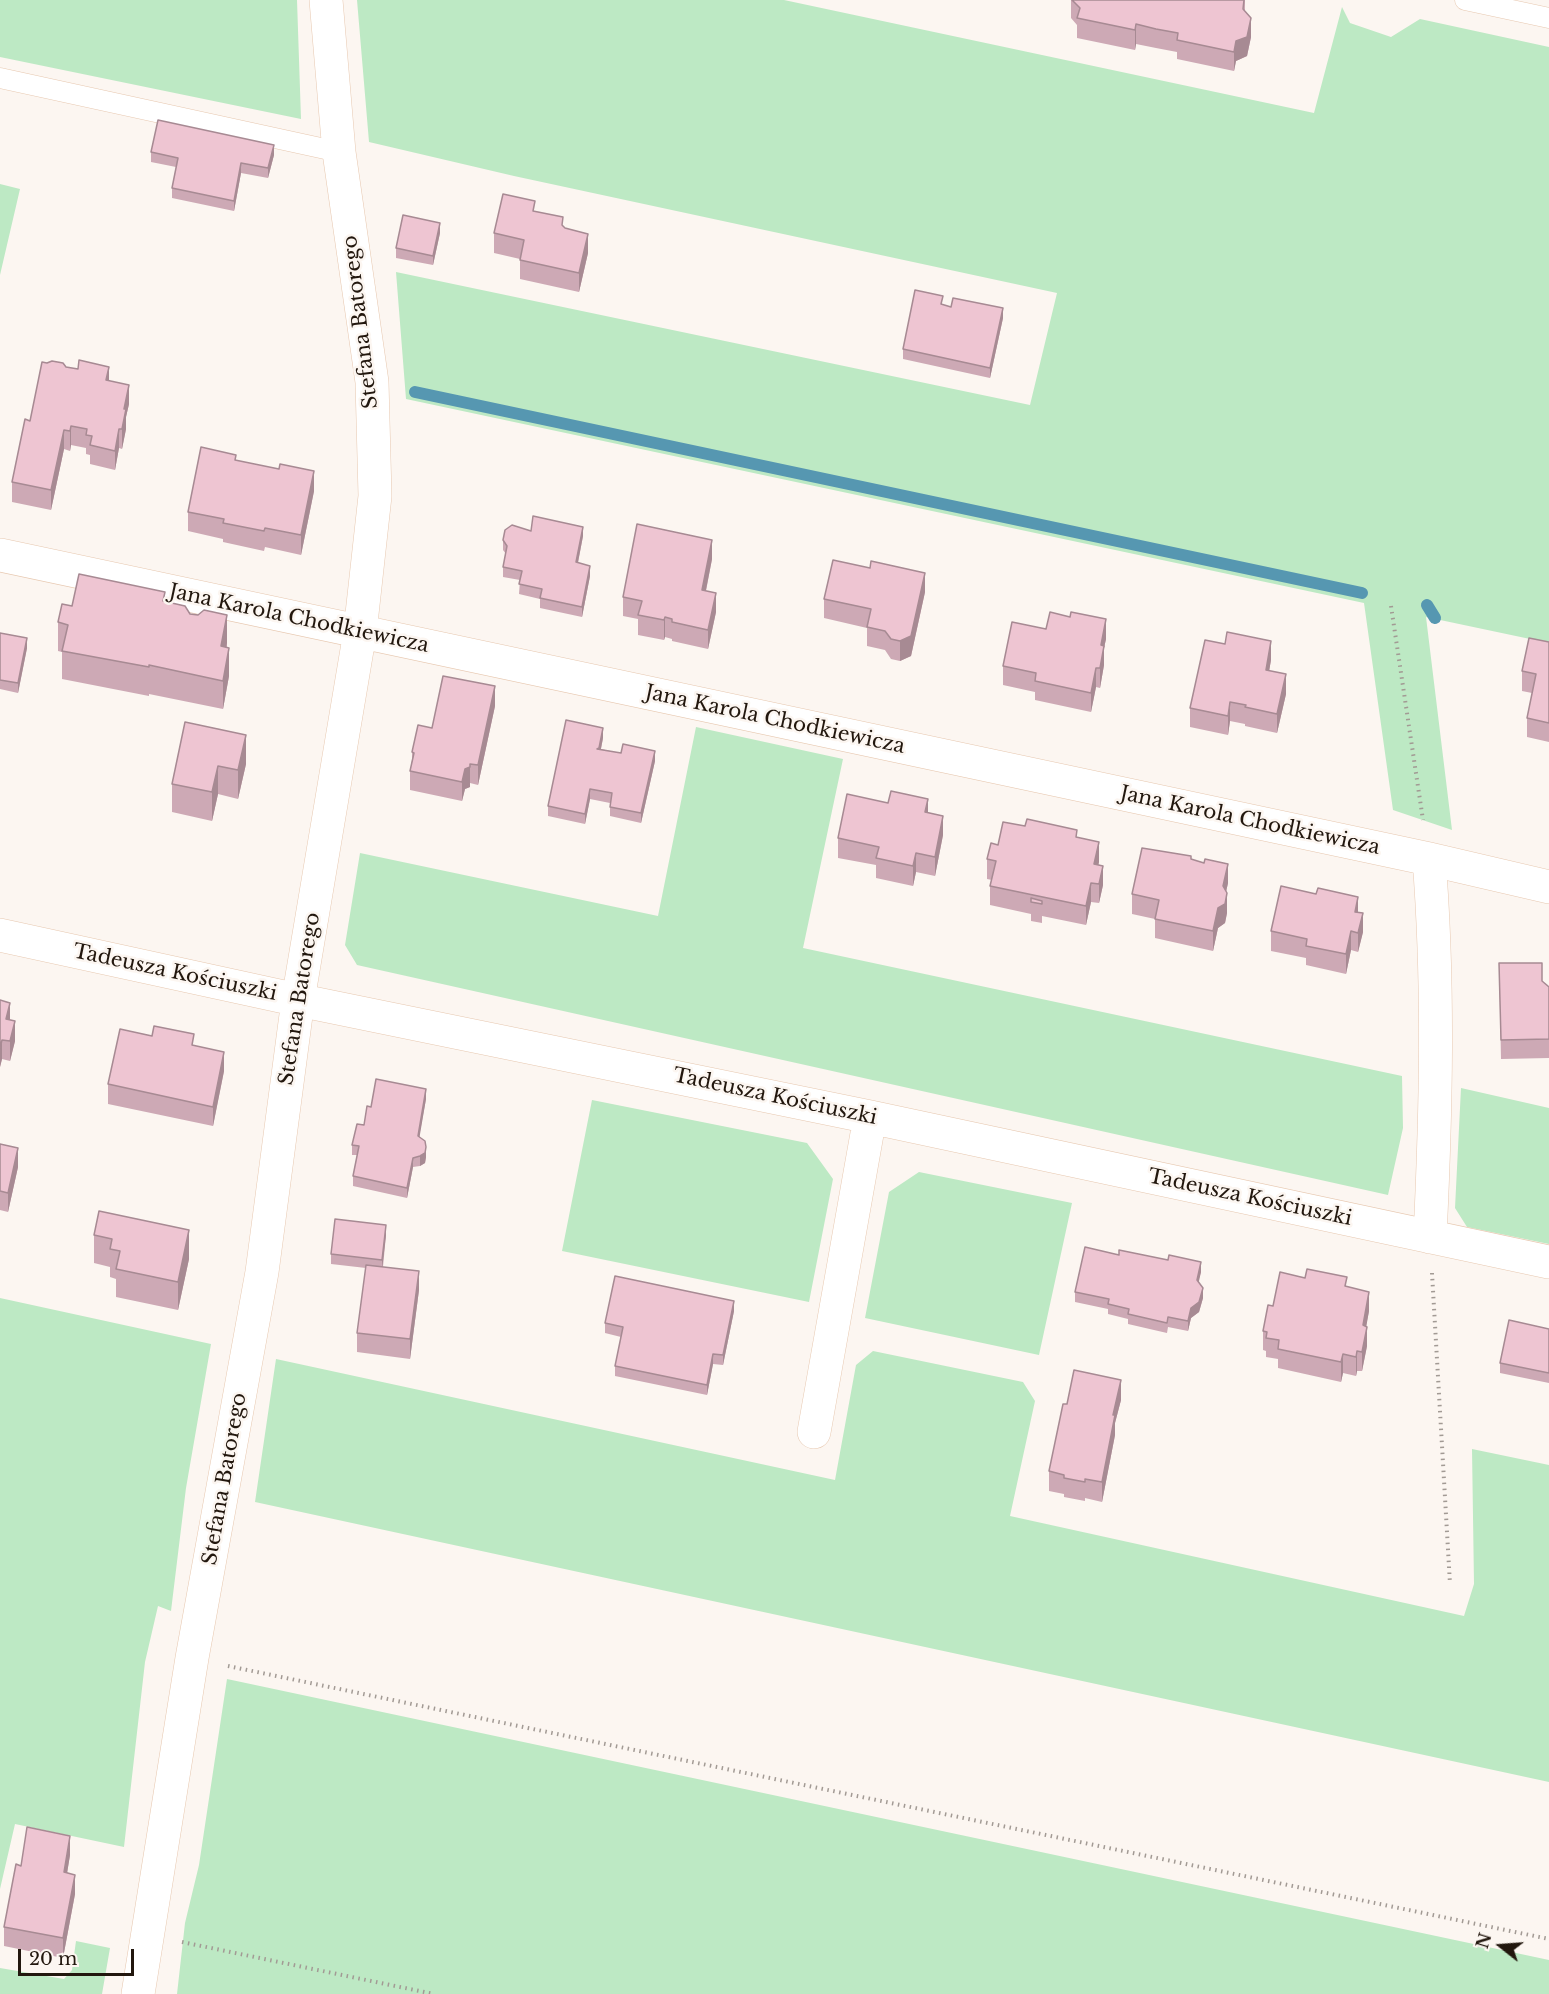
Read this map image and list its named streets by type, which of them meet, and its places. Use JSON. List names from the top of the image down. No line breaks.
{"streets":{"street":["Stefana Batorego","Jana Karola Chodkiewicza","Tadeusza Kościuszki"]},"crossings":[["Stefana Batorego","Jana Karola Chodkiewicza"],["Stefana Batorego","Tadeusza Kościuszki"]],"scale_bar":"20 m","north":"left"}
